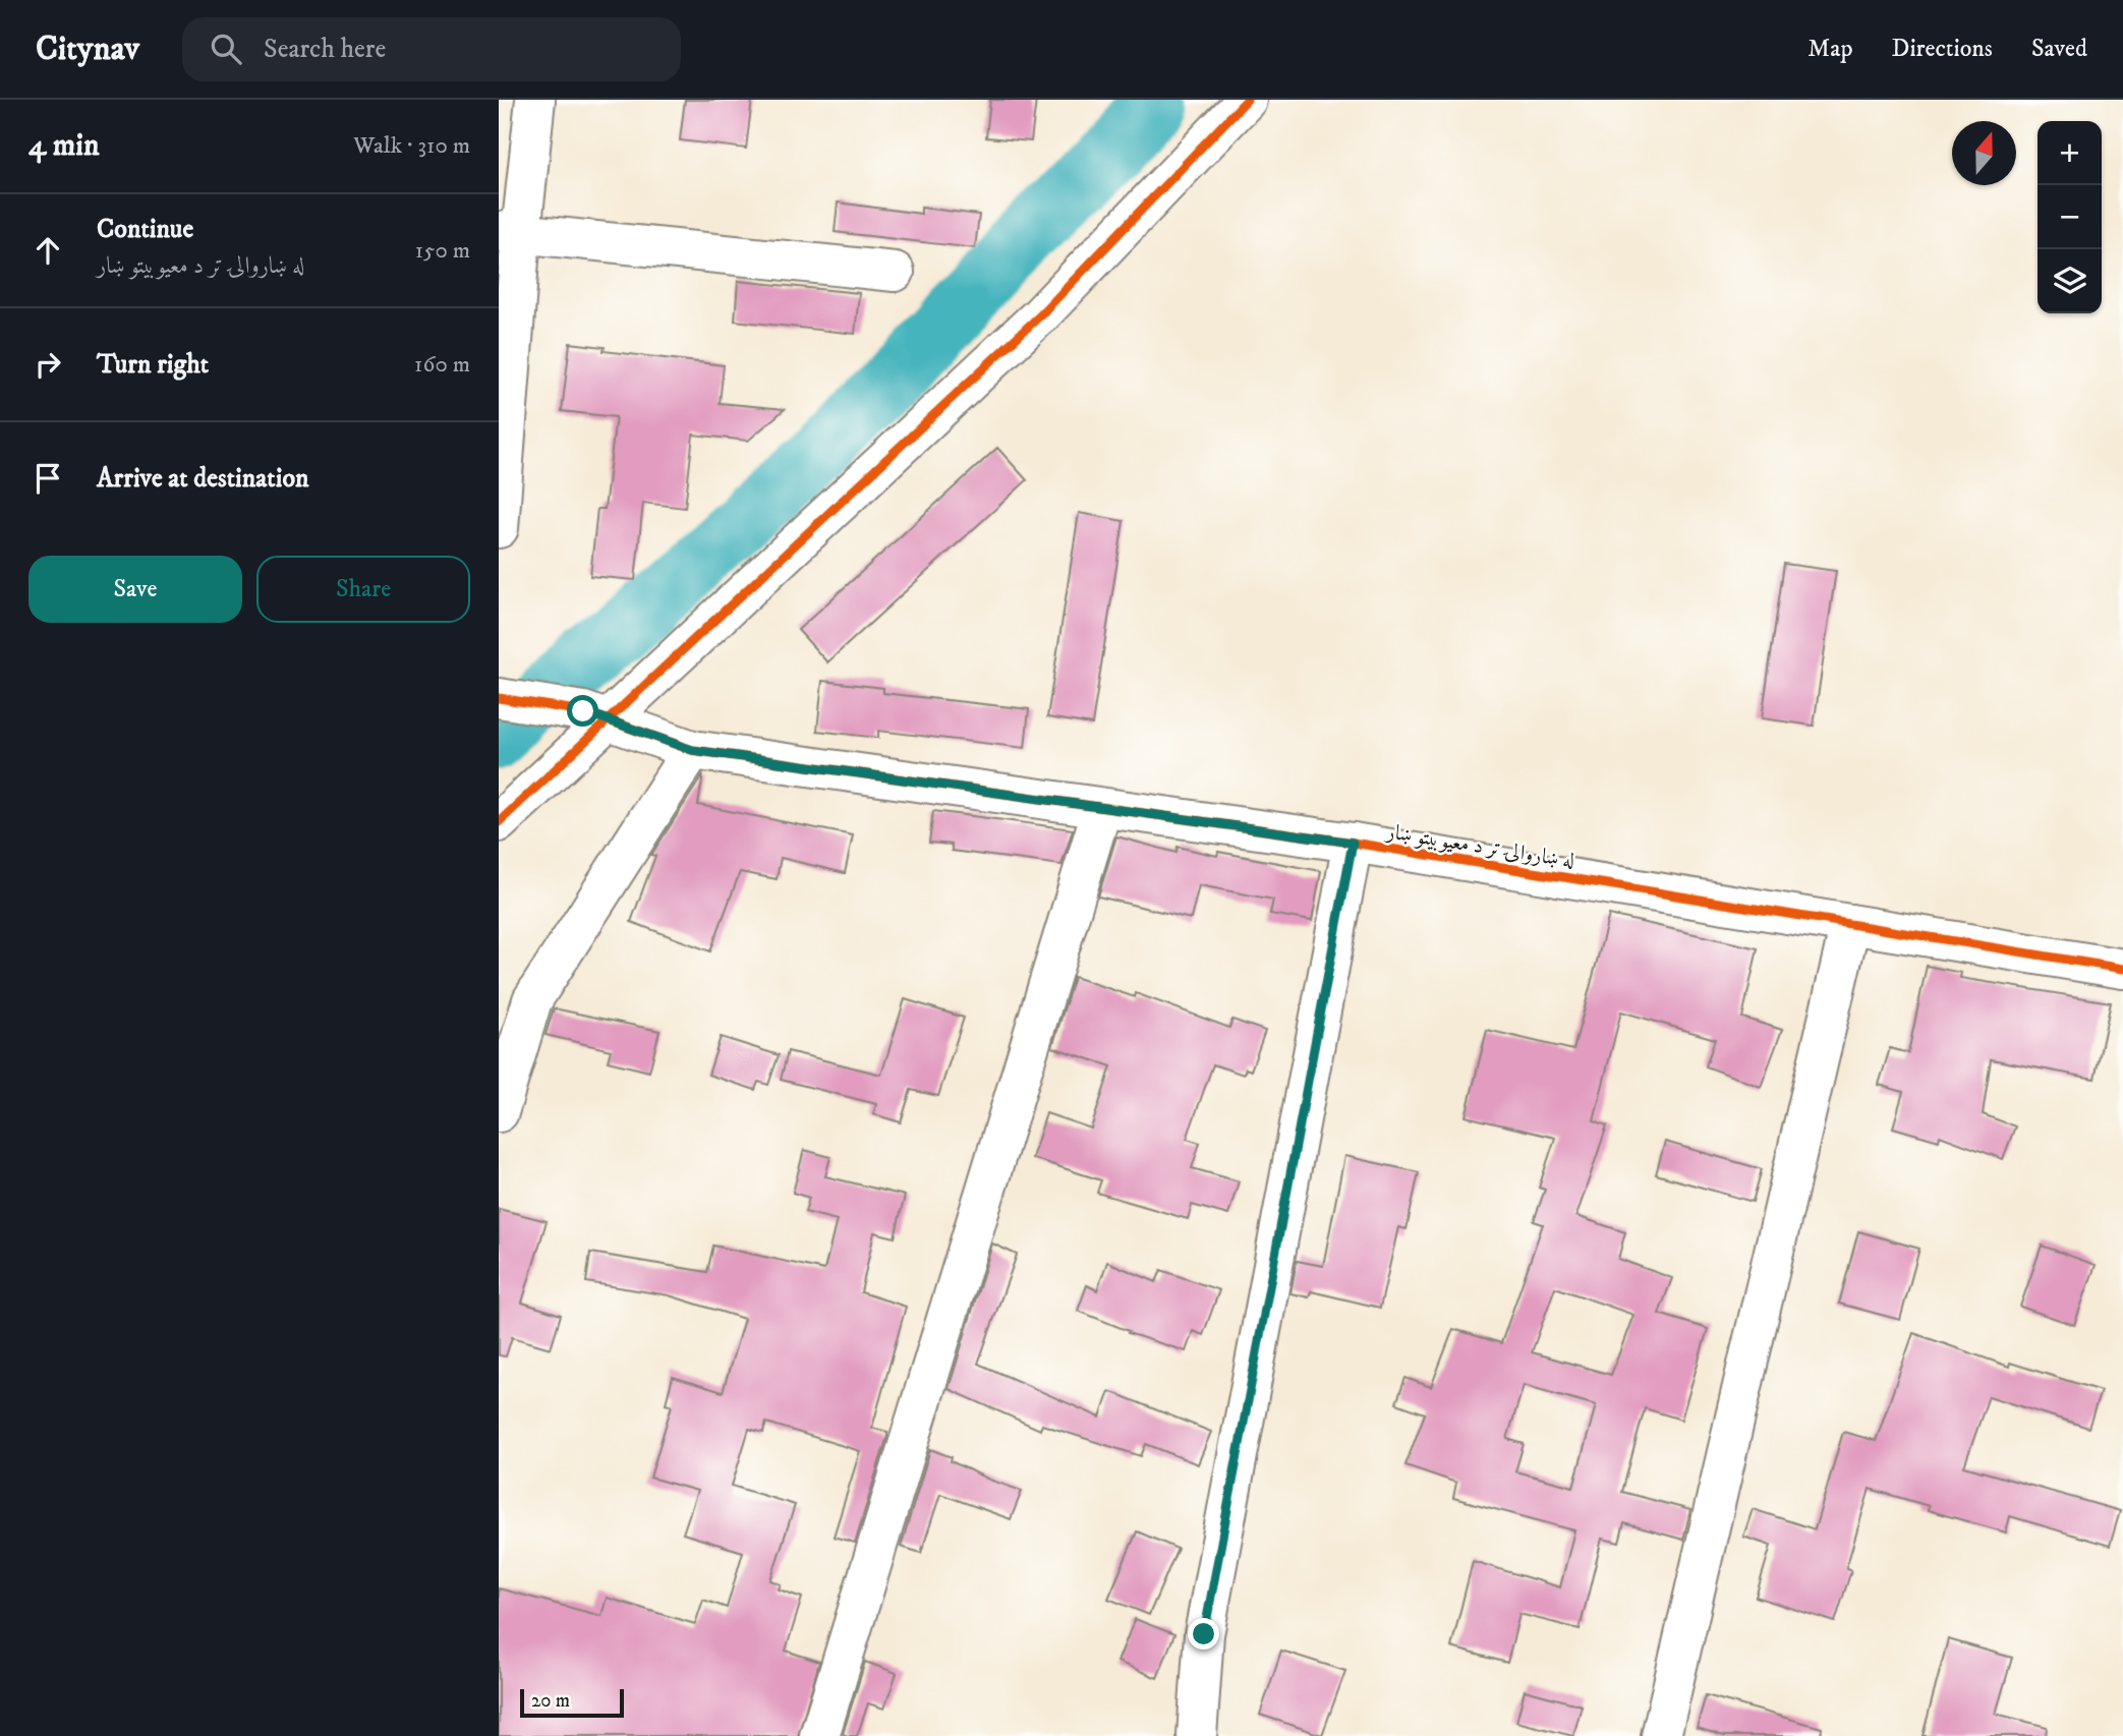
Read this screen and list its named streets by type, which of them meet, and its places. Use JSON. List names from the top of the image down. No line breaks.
{"streets":{"street":["له ښاروالۍ تر د معیوبیتو ښار"]},"scale_bar":"20 m","north":"top","page":{"header":"Citynav","search":"Search here","nav":["Map","Directions","Saved"],"heading":["4 min","Walk · 310 m"],"map_buttons":["+","−"],"list":[["Continue","له ښاروالۍ تر د معیوبیتو ښار","150 m"],["Turn right","160 m"],"Arrive at destination"],"buttons":["Save","Share"],"scale":"20 m"}}
